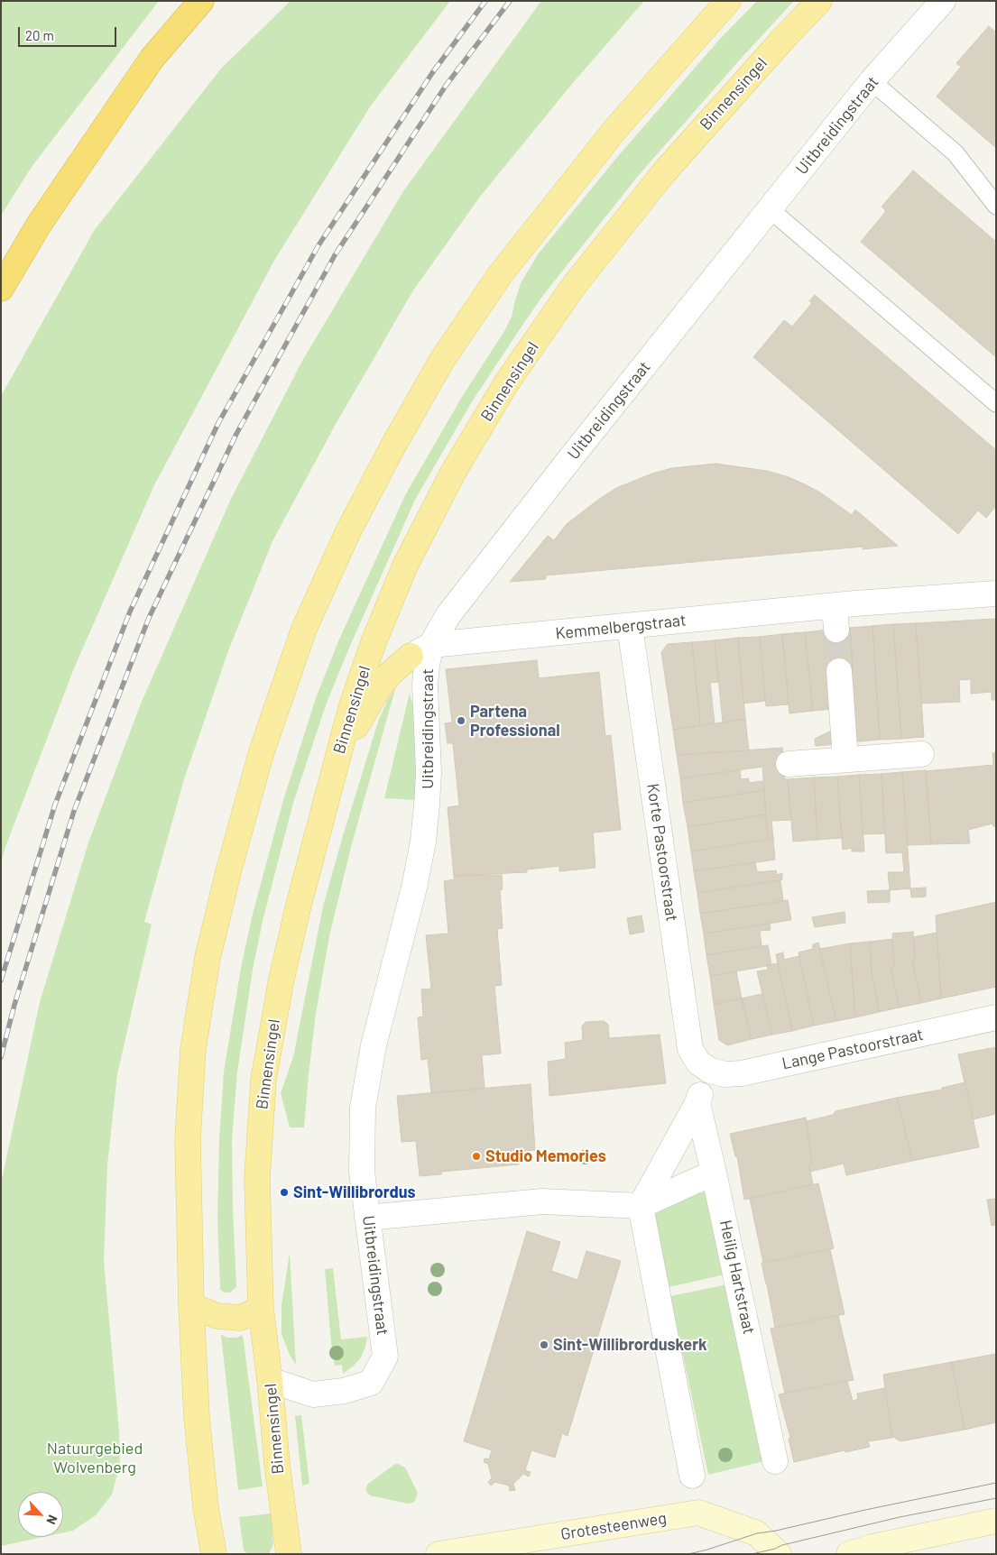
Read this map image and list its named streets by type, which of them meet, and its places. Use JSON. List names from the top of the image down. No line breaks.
{"streets":{"main road":["Binnensingel","Grotesteenweg"],"street":["Uitbreidingstraat","Kemmelbergstraat","Korte Pastoorstraat","Lange Pastoorstraat","Heilig Hartstraat"]},"crossings":[["Binnensingel","Uitbreidingstraat"],["Uitbreidingstraat","Kemmelbergstraat"],["Kemmelbergstraat","Korte Pastoorstraat"],["Korte Pastoorstraat","Lange Pastoorstraat"]],"parks":["Natuurgebied Wolvenberg"],"places":["Partena Professional","Studio Memories","Sint-Willibrordus","Sint-Willibrorduskerk"],"scale_bar":"20 m","north":"bottom right"}
